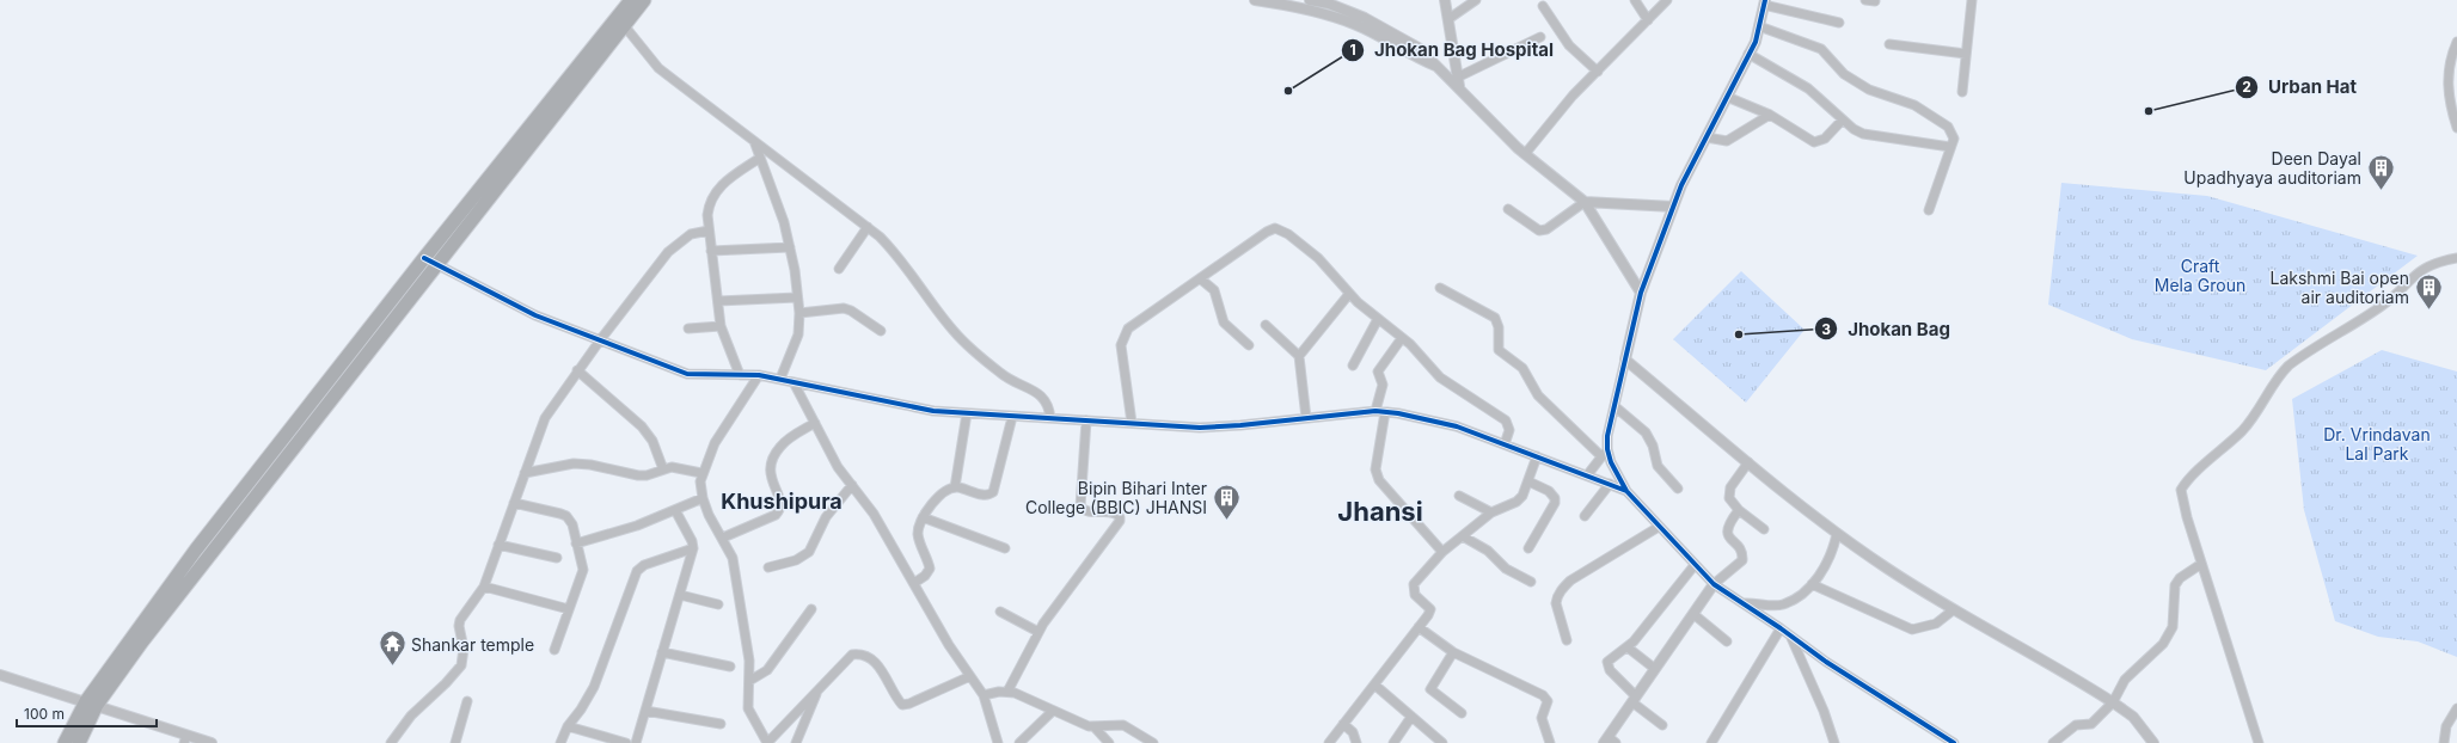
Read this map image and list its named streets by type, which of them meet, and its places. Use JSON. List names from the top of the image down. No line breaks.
{"districts":["Khushipura","Jhansi"],"parks":["Craft Mela Groun","Dr. Vrindavan Lal Park"],"places":{"other":["Jhokan Bag Hospital","Urban Hat","Jhokan Bag"],"building":["Deen Dayal Upadhyaya auditoriam","Lakshmi Bai open air auditoriam","Bipin Bihari Inter College (BBIC) JHANSI"],"temple":["Shankar temple"]},"scale_bar":"100 m"}
